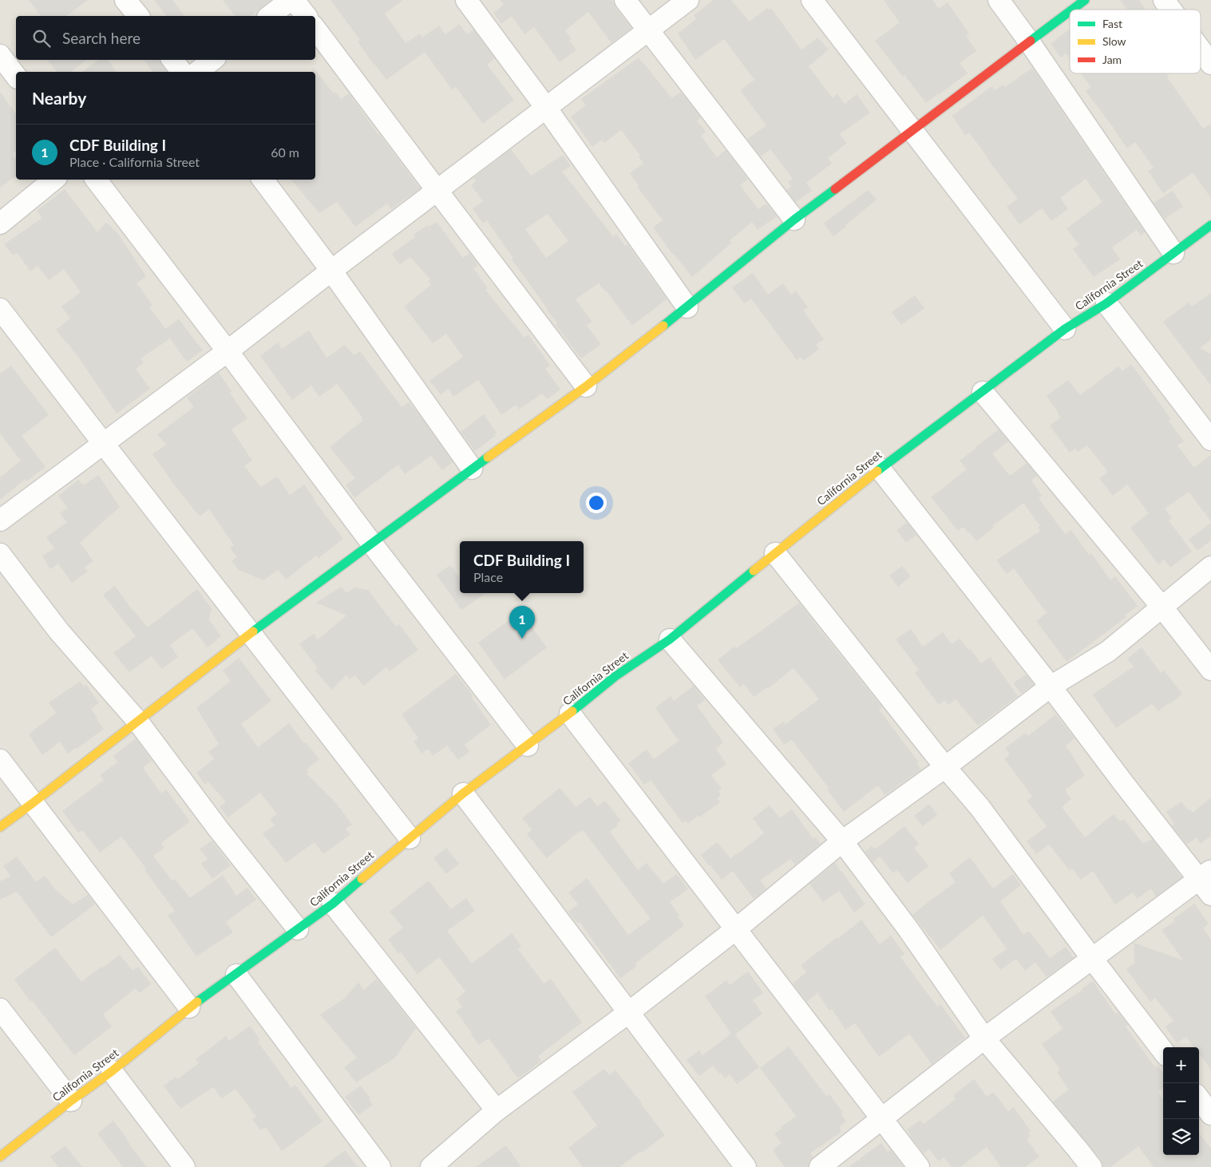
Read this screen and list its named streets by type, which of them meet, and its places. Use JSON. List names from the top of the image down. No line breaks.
{"streets":{"street":["California Street"]},"legend":["Fast","Slow","Jam"],"page":{"search":"Search here","heading":"Nearby","list":[{"mark":"1","name":"CDF Building I","note":"Place · California Street","value":"60 m"}],"popup":["CDF Building I","Place"],"pins":"1","map_buttons":["+","−"]}}
